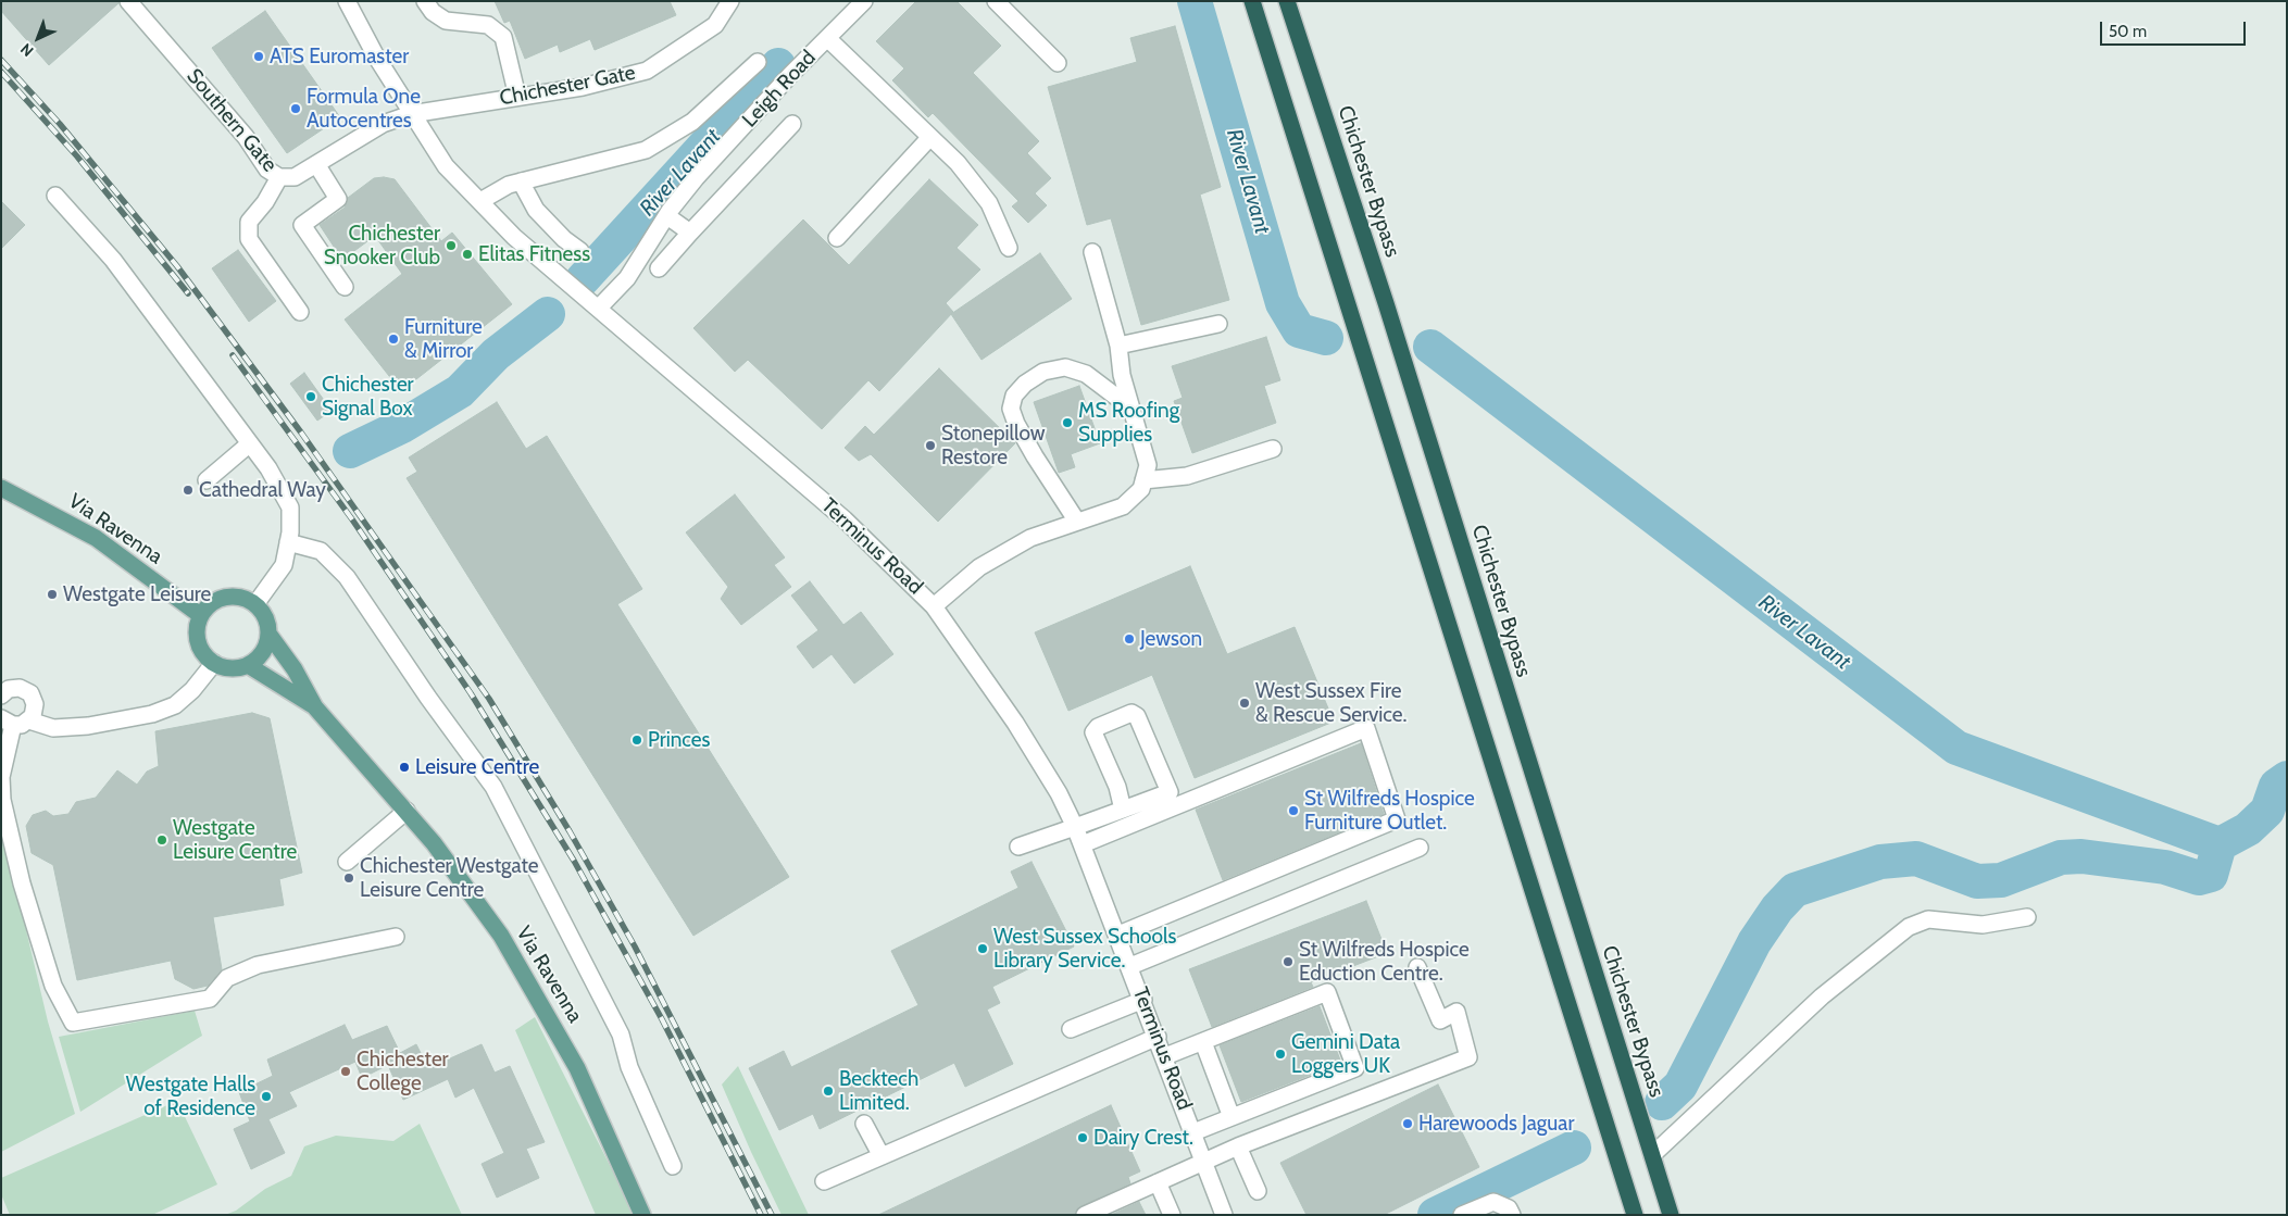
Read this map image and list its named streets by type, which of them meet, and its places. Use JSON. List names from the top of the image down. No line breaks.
{"streets":{"highway":["Chichester Bypass"],"main road":["Via Ravenna"],"street":["Chichester Gate","Leigh Road","Southern Gate","Terminus Road"]},"crossings":[["Chichester Gate","Southern Gate"],["Chichester Gate","Terminus Road"],["Leigh Road","Terminus Road"],["Southern Gate","Terminus Road"]],"water":["River Lavant"],"places":["ATS Euromaster","Formula One Autocentres","Chichester Snooker Club","Elitas Fitness","Furniture & Mirror","Chichester Signal Box","MS Roofing Supplies","Stonepillow Restore","Cathedral Way","Westgate Leisure","Jewson","West Sussex Fire & Rescue Service.","Princes","Leisure Centre","St Wilfreds Hospice Furniture Outlet.","Westgate Leisure Centre","Chichester Westgate Leisure Centre","West Sussex Schools Library Service.","St Wilfreds Hospice Eduction Centre.","Gemini Data Loggers UK","Chichester College","Becktech Limited.","Westgate Halls of Residence","Harewoods Jaguar","Dairy Crest."],"scale_bar":"50 m","north":"bottom left"}
